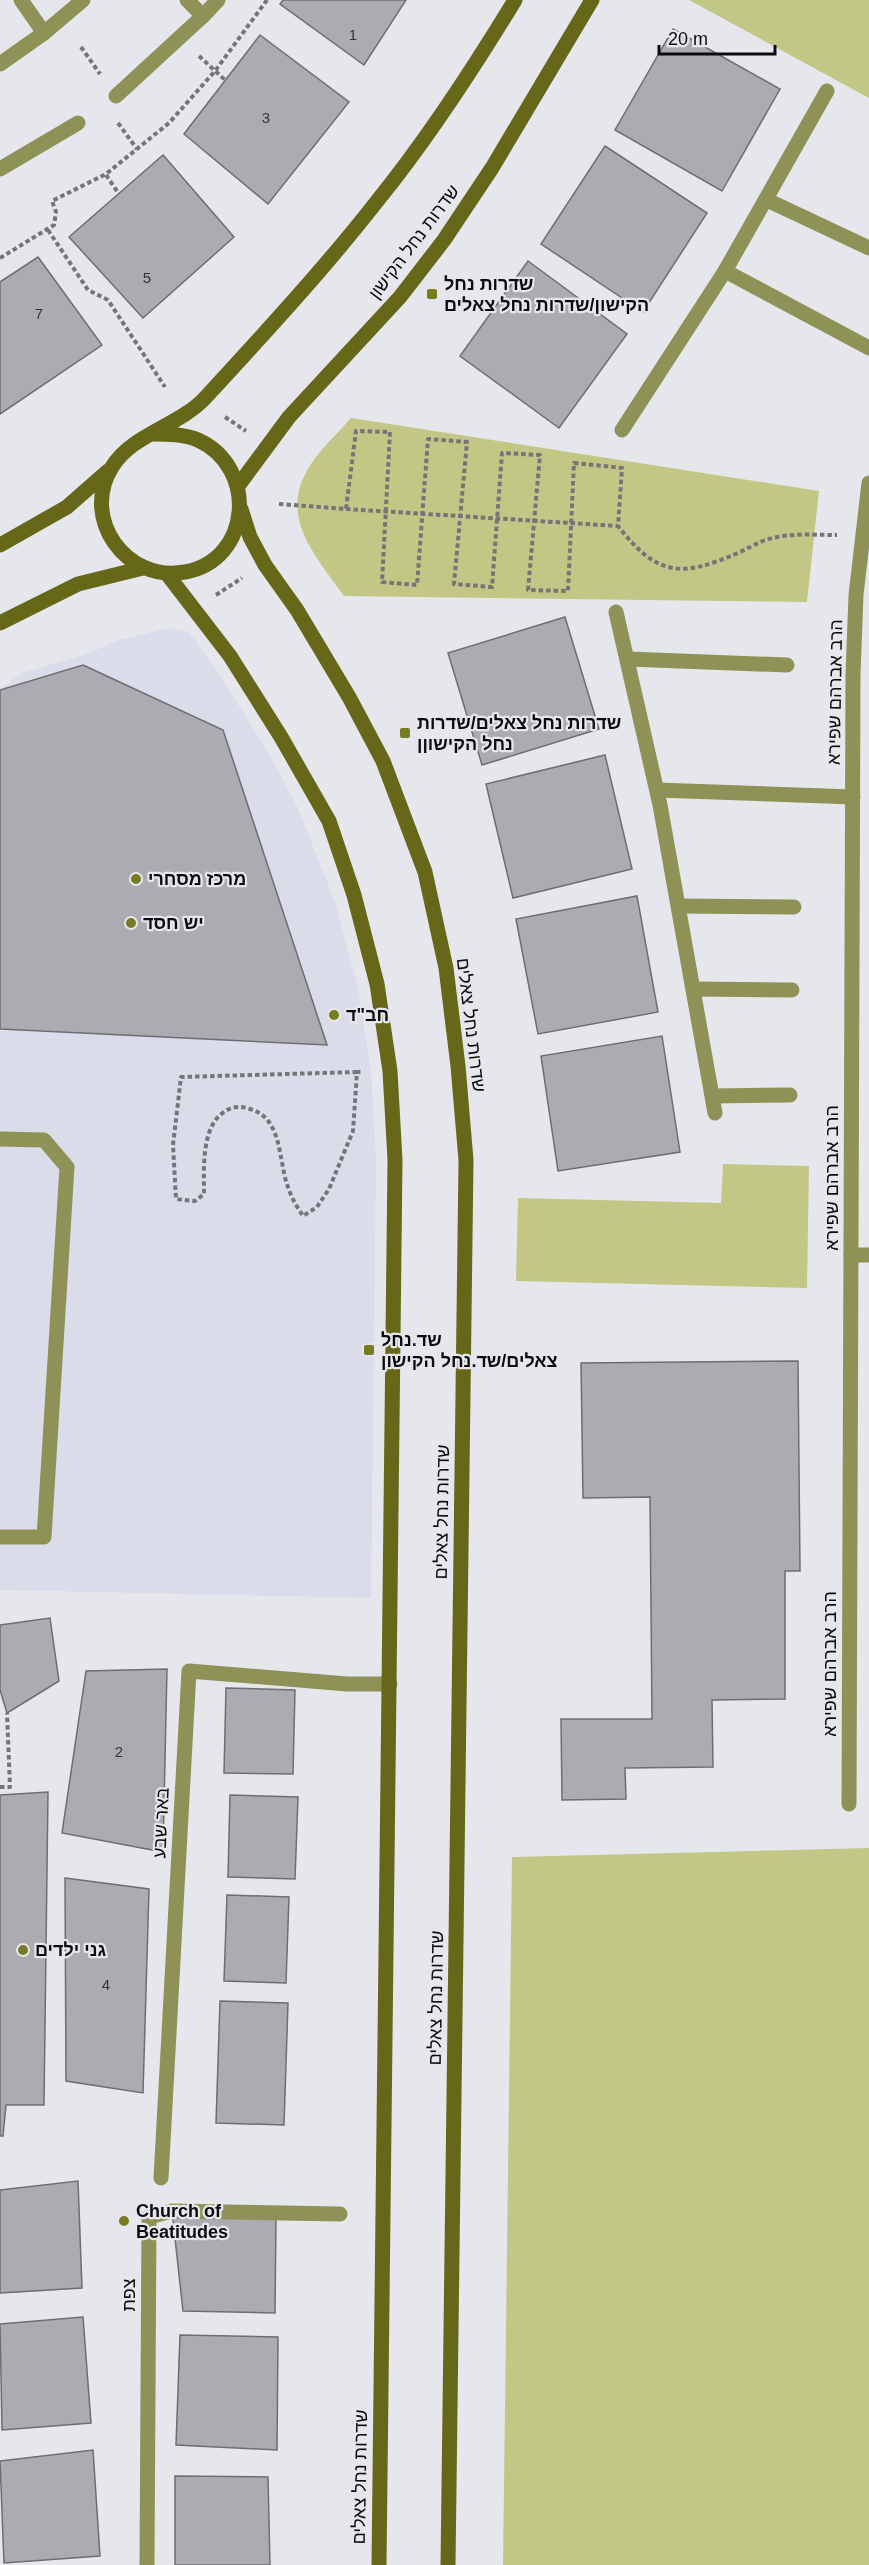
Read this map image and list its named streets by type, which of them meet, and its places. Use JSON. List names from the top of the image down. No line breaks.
{"streets":{"main road":["שדרות נחל הקישון","שדרות נחל צאלים"],"street":["הרב אברהם שפירא","באר שבע","צפת"]},"crossings":[["שדרות נחל הקישון","שדרות נחל צאלים"],["שדרות נחל צאלים","באר שבע"]],"places":{"transit":["שדרות נחל הקישון/שדרות נחל צאלים","שדרות נחל צאלים/שדרות נחל הקישוןן","שד.נחל צאלים/שד.נחל הקישון"],"other":["מרכז מסחרי","יש חסד","חב\"ד","גני ילדים","Church of Beatitudes"]},"house_numbers":["1","3","5","7","2","4"],"scale_bar":"20 m"}
